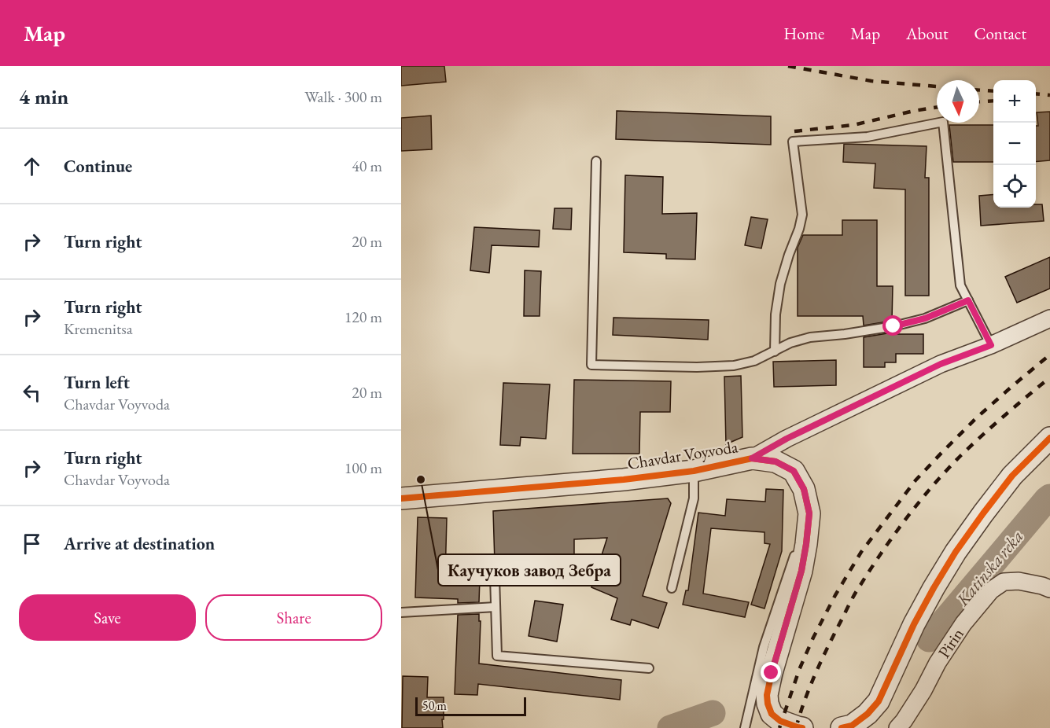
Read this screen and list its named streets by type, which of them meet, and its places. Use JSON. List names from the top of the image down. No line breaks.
{"streets":{"street":["Chavdar Voyvoda","Pirin"]},"water":["Katinska reka"],"places":["Каучуков завод Зебра"],"scale_bar":"50 m","north":"bottom","page":{"header":"Map","nav":["Home","Map","About","Contact"],"heading":["4 min","Walk · 300 m"],"map_buttons":["+","−"],"list":[["Continue","40 m"],["Turn right","20 m"],["Turn right","Kremenitsa","120 m"],["Turn left","Chavdar Voyvoda","20 m"],["Turn right","Chavdar Voyvoda","100 m"],"Arrive at destination"],"buttons":["Save","Share"],"scale":"50 m"}}
